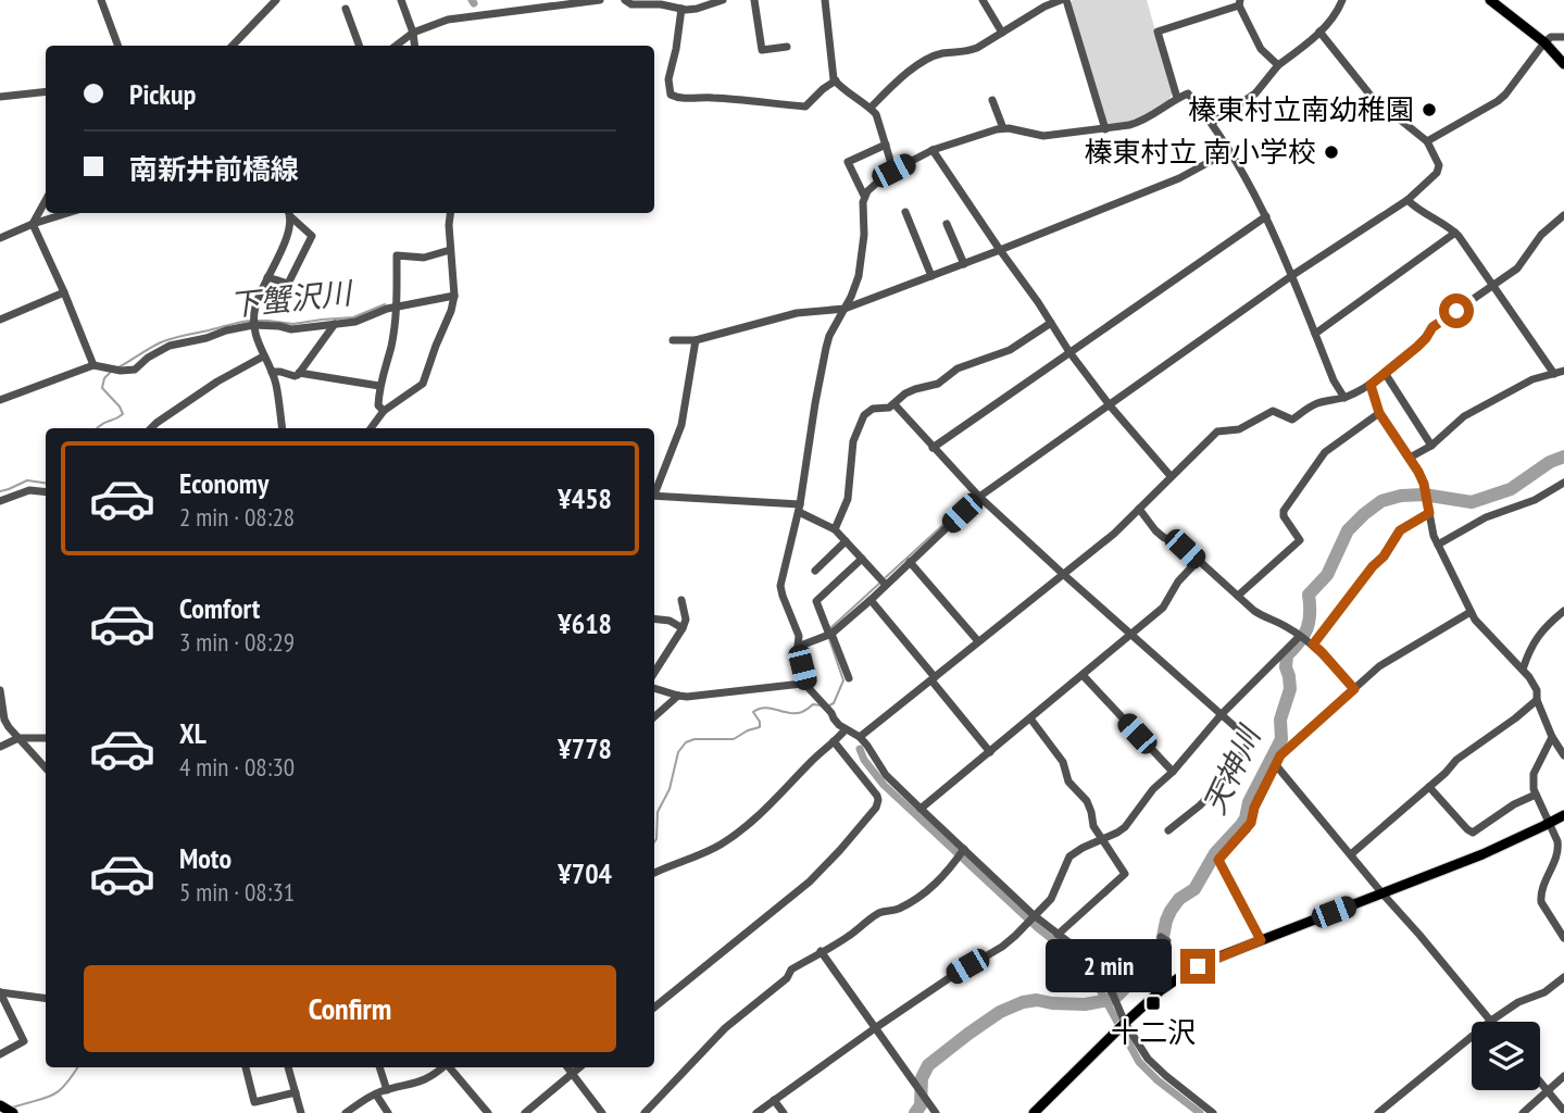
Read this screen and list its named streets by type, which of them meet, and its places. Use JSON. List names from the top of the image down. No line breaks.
{"water":["下蟹沢川","天神川"],"places":{"other":["榛東村立南幼稚園","榛東村立 南小学校"],"transit":["十二沢"]},"page":{"banner":["Pickup","南新井前橋線"],"list":[{"name":"Economy","note":"2 min · 08:28","value":"¥458"},{"name":"Comfort","note":"3 min · 08:29","value":"¥618"},{"name":"XL","note":"4 min · 08:30","value":"¥778"},{"name":"Moto","note":"5 min · 08:31","value":"¥704"}],"bubble":"2 min","buttons":"Confirm"}}
